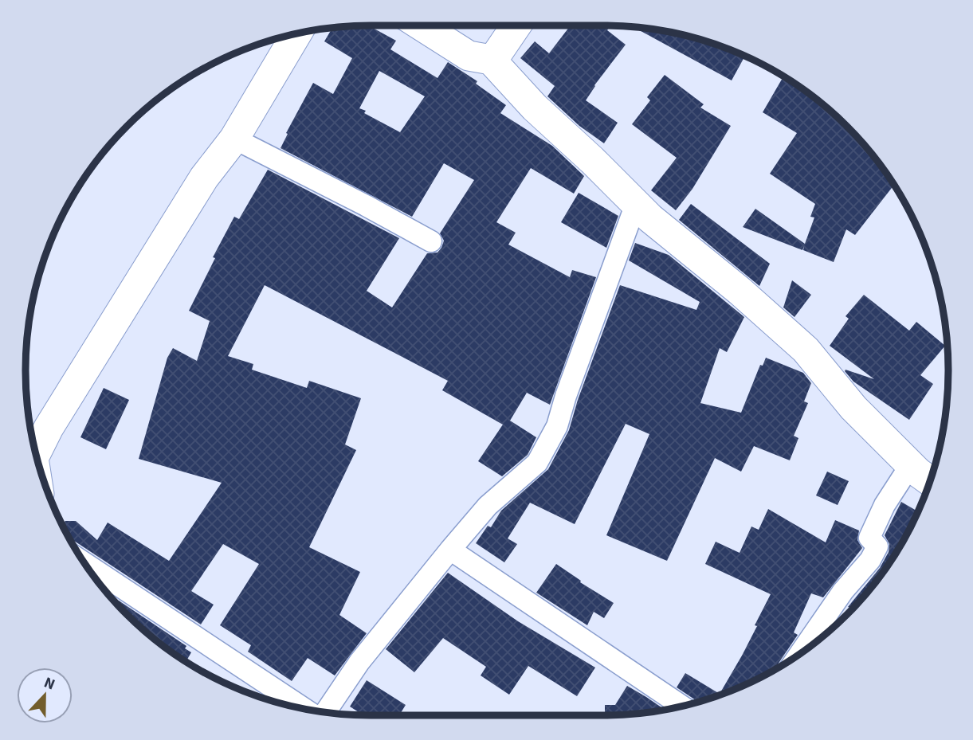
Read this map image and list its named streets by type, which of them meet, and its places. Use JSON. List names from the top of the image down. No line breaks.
{"north":"top"}
